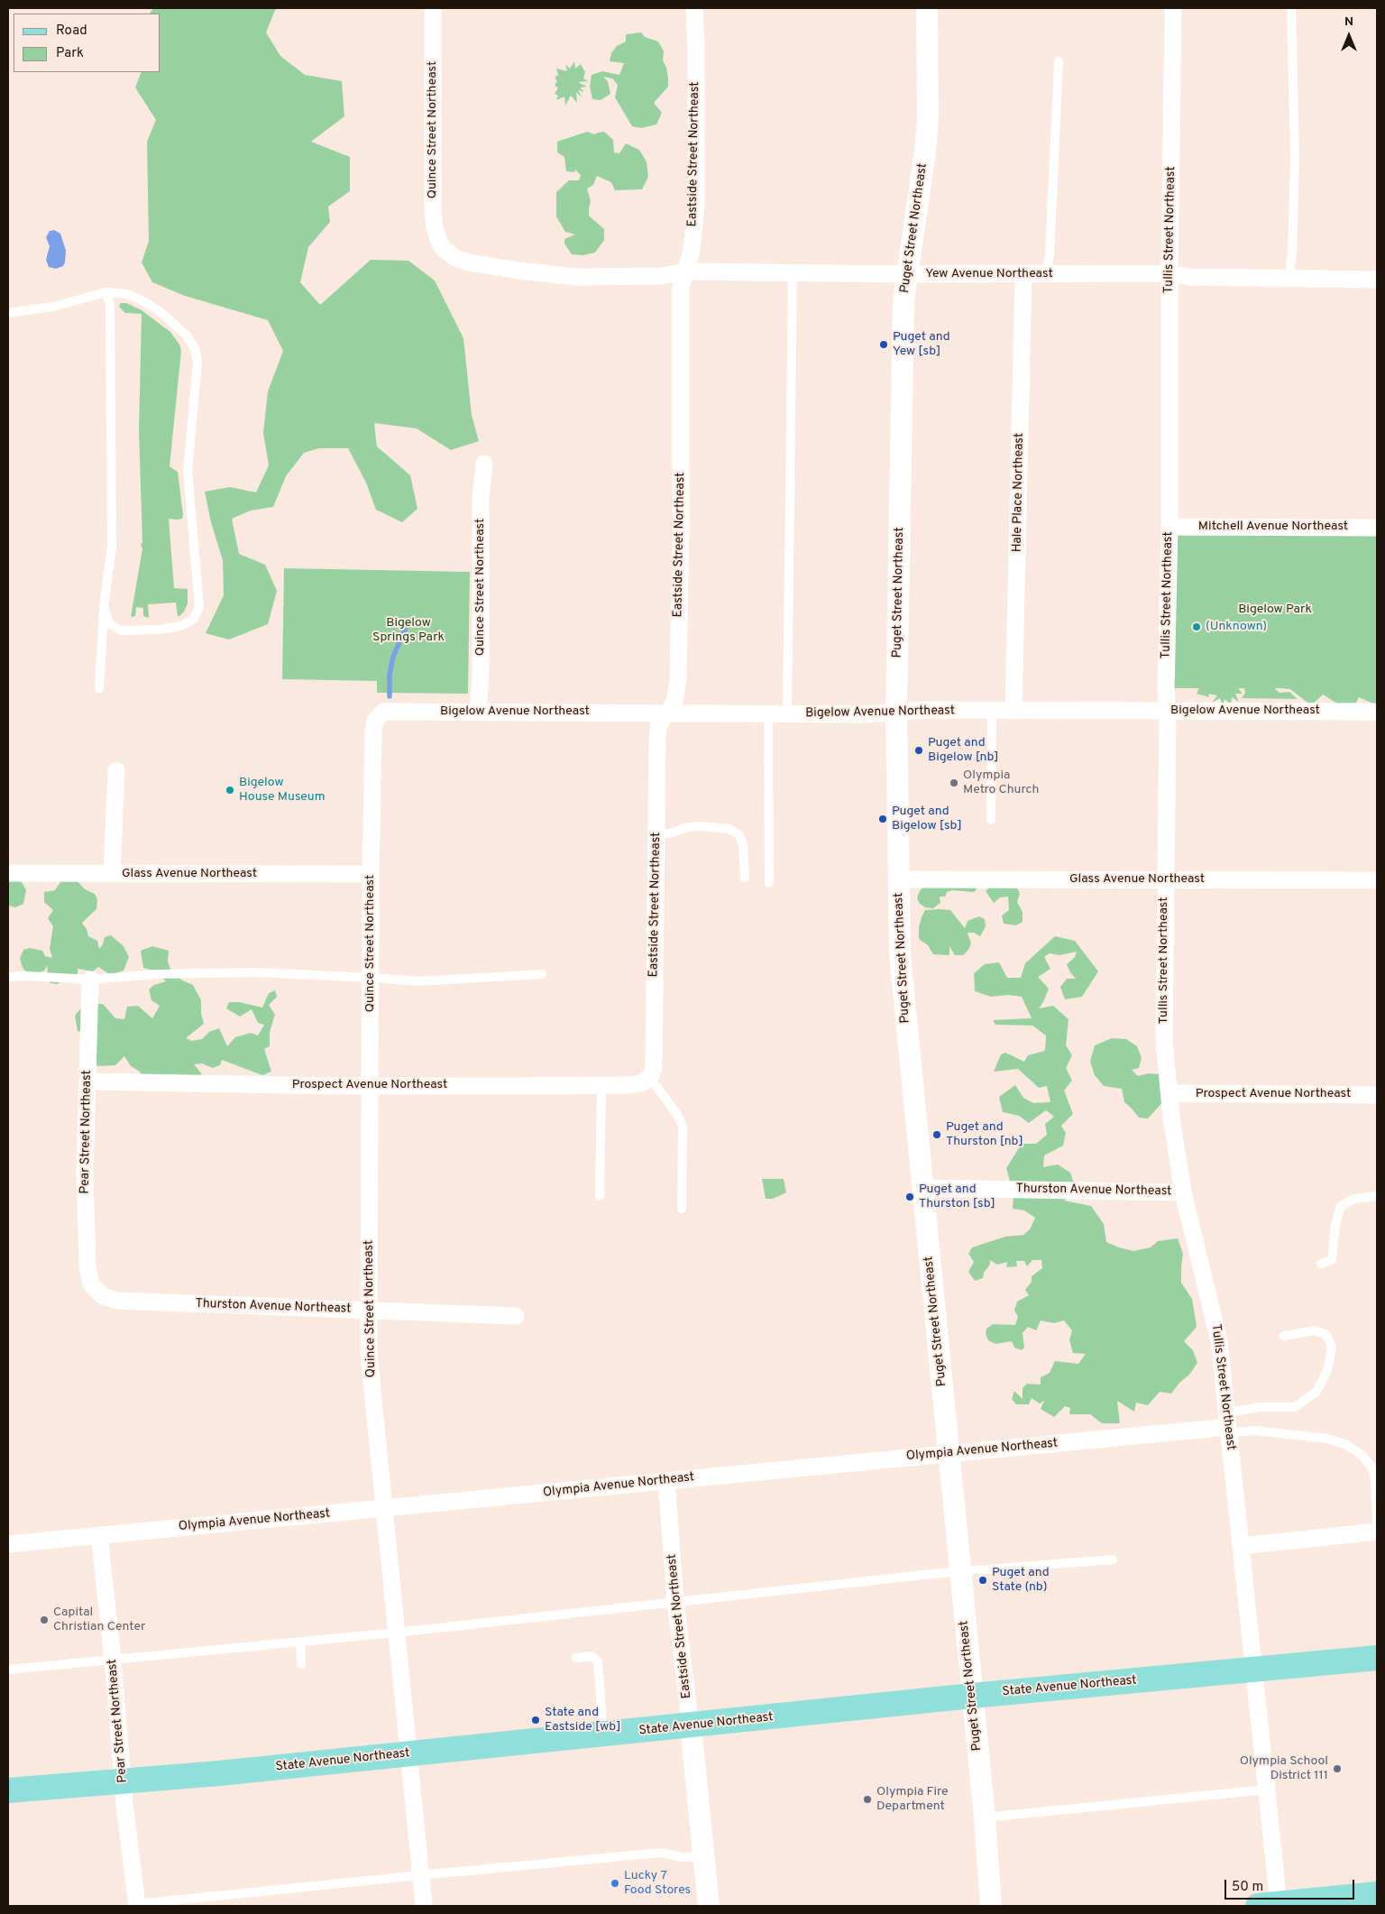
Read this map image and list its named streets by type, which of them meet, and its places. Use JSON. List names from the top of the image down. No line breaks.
{"streets":{"main road":["State Avenue Northeast"],"street":["Quince Street Northeast","Eastside Street Northeast","Puget Street Northeast","Tullis Street Northeast","Yew Avenue Northeast","Hale Place Northeast","Mitchell Avenue Northeast","Bigelow Avenue Northeast","Glass Avenue Northeast","Prospect Avenue Northeast","Pear Street Northeast","Thurston Avenue Northeast","Olympia Avenue Northeast"]},"crossings":[["Quince Street Northeast","Yew Avenue Northeast"],["Quince Street Northeast","Bigelow Avenue Northeast"],["Quince Street Northeast","Glass Avenue Northeast"],["Quince Street Northeast","Prospect Avenue Northeast"],["Quince Street Northeast","Thurston Avenue Northeast"],["Quince Street Northeast","Olympia Avenue Northeast"],["Quince Street Northeast","State Avenue Northeast"],["Eastside Street Northeast","Yew Avenue Northeast"],["Eastside Street Northeast","Bigelow Avenue Northeast"],["Eastside Street Northeast","Prospect Avenue Northeast"],["Eastside Street Northeast","Olympia Avenue Northeast"],["Eastside Street Northeast","State Avenue Northeast"],["Puget Street Northeast","Yew Avenue Northeast"],["Puget Street Northeast","Bigelow Avenue Northeast"],["Puget Street Northeast","Glass Avenue Northeast"],["Puget Street Northeast","Thurston Avenue Northeast"],["Puget Street Northeast","Olympia Avenue Northeast"],["Puget Street Northeast","State Avenue Northeast"],["Tullis Street Northeast","Yew Avenue Northeast"],["Tullis Street Northeast","Mitchell Avenue Northeast"],["Tullis Street Northeast","Bigelow Avenue Northeast"],["Tullis Street Northeast","Glass Avenue Northeast"],["Tullis Street Northeast","Prospect Avenue Northeast"],["Tullis Street Northeast","Thurston Avenue Northeast"],["Tullis Street Northeast","Olympia Avenue Northeast"],["Tullis Street Northeast","State Avenue Northeast"],["Yew Avenue Northeast","Hale Place Northeast"],["Hale Place Northeast","Bigelow Avenue Northeast"],["Prospect Avenue Northeast","Pear Street Northeast"],["Pear Street Northeast","Thurston Avenue Northeast"],["Pear Street Northeast","Olympia Avenue Northeast"],["Pear Street Northeast","State Avenue Northeast"]],"parks":["Bigelow Park","Bigelow Springs Park"],"places":["Puget and Yew [sb]","(Unknown)","Puget and Bigelow [nb]","Olympia Metro Church","Bigelow House Museum","Puget and Bigelow [sb]","Puget and Thurston [nb]","Puget and Thurston [sb]","Puget and State (nb)","Capital Christian Center","State and Eastside [wb]","Olympia School District 111","Olympia Fire Department","Lucky 7 Food Stores"],"legend":["Road","Park"],"scale_bar":"50 m","north":"top"}
